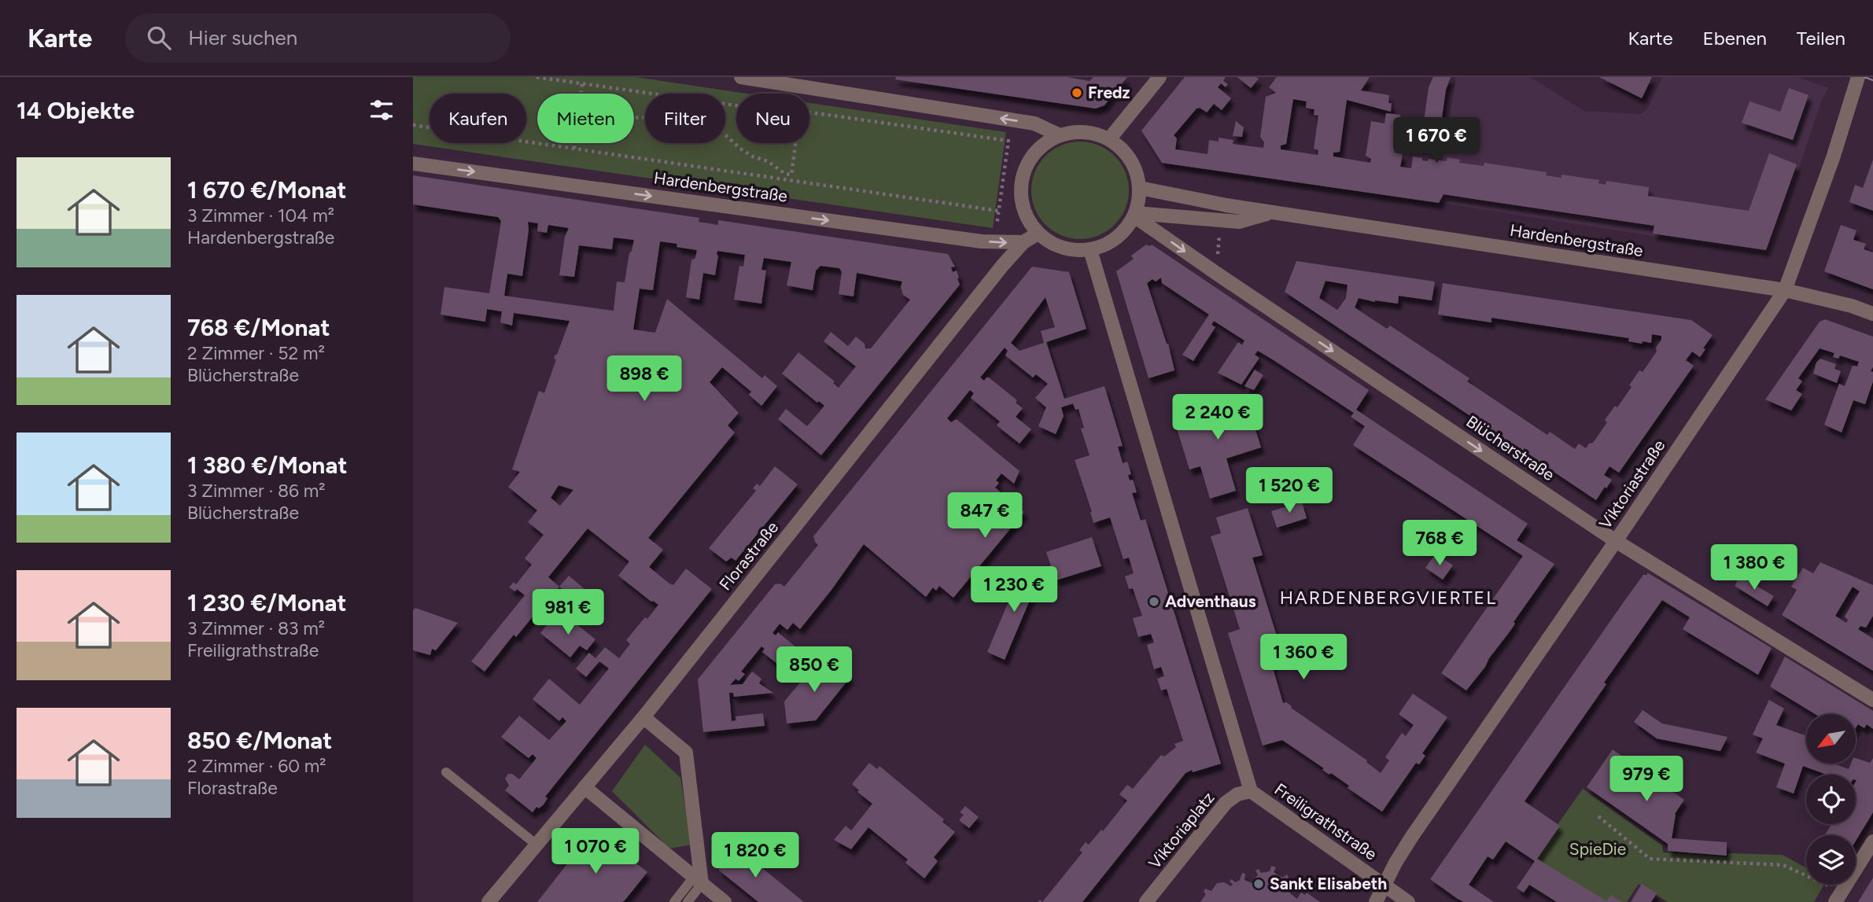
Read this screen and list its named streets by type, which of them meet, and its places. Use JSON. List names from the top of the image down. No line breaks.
{"streets":{"street":["Hardenbergstraße","Blücherstraße","Viktoriastraße","Florastraße","Freiligrathstraße","Viktoriaplatz"]},"crossings":[["Hardenbergstraße","Blücherstraße"],["Hardenbergstraße","Viktoriastraße"],["Hardenbergstraße","Florastraße"],["Hardenbergstraße","Freiligrathstraße"],["Blücherstraße","Viktoriastraße"],["Blücherstraße","Florastraße"],["Blücherstraße","Freiligrathstraße"],["Viktoriastraße","Freiligrathstraße"],["Florastraße","Freiligrathstraße"],["Freiligrathstraße","Viktoriaplatz"]],"one_way":["Hardenbergstraße","Blücherstraße"],"districts":["HARDENBERGVIERTEL"],"parks":["SpieDie"],"places":["Fredz","Adventhaus","Sankt Elisabeth"],"north":"bottom left","page":{"header":"Karte","search":"Hier suchen","nav":["Karte","Ebenen","Teilen"],"heading":"14 Objekte","chip":["Kaufen","Mieten","Filter","Neu"],"price":["1 670 €","898 €","2 240 €","1 520 €","847 €","768 €","1 380 €","1 230 €","981 €","1 360 €","850 €","979 €","1 070 €","1 820 €"],"list":[{"name":"1 670 €/Monat","note":"3 Zimmer · 104 m² · Hardenbergstraße"},{"name":"768 €/Monat","note":"2 Zimmer · 52 m² · Blücherstraße"},{"name":"1 380 €/Monat","note":"3 Zimmer · 86 m² · Blücherstraße"},{"name":"1 230 €/Monat","note":"3 Zimmer · 83 m² · Freiligrathstraße"},{"name":"850 €/Monat","note":"2 Zimmer · 60 m² · Florastraße"}]}}
